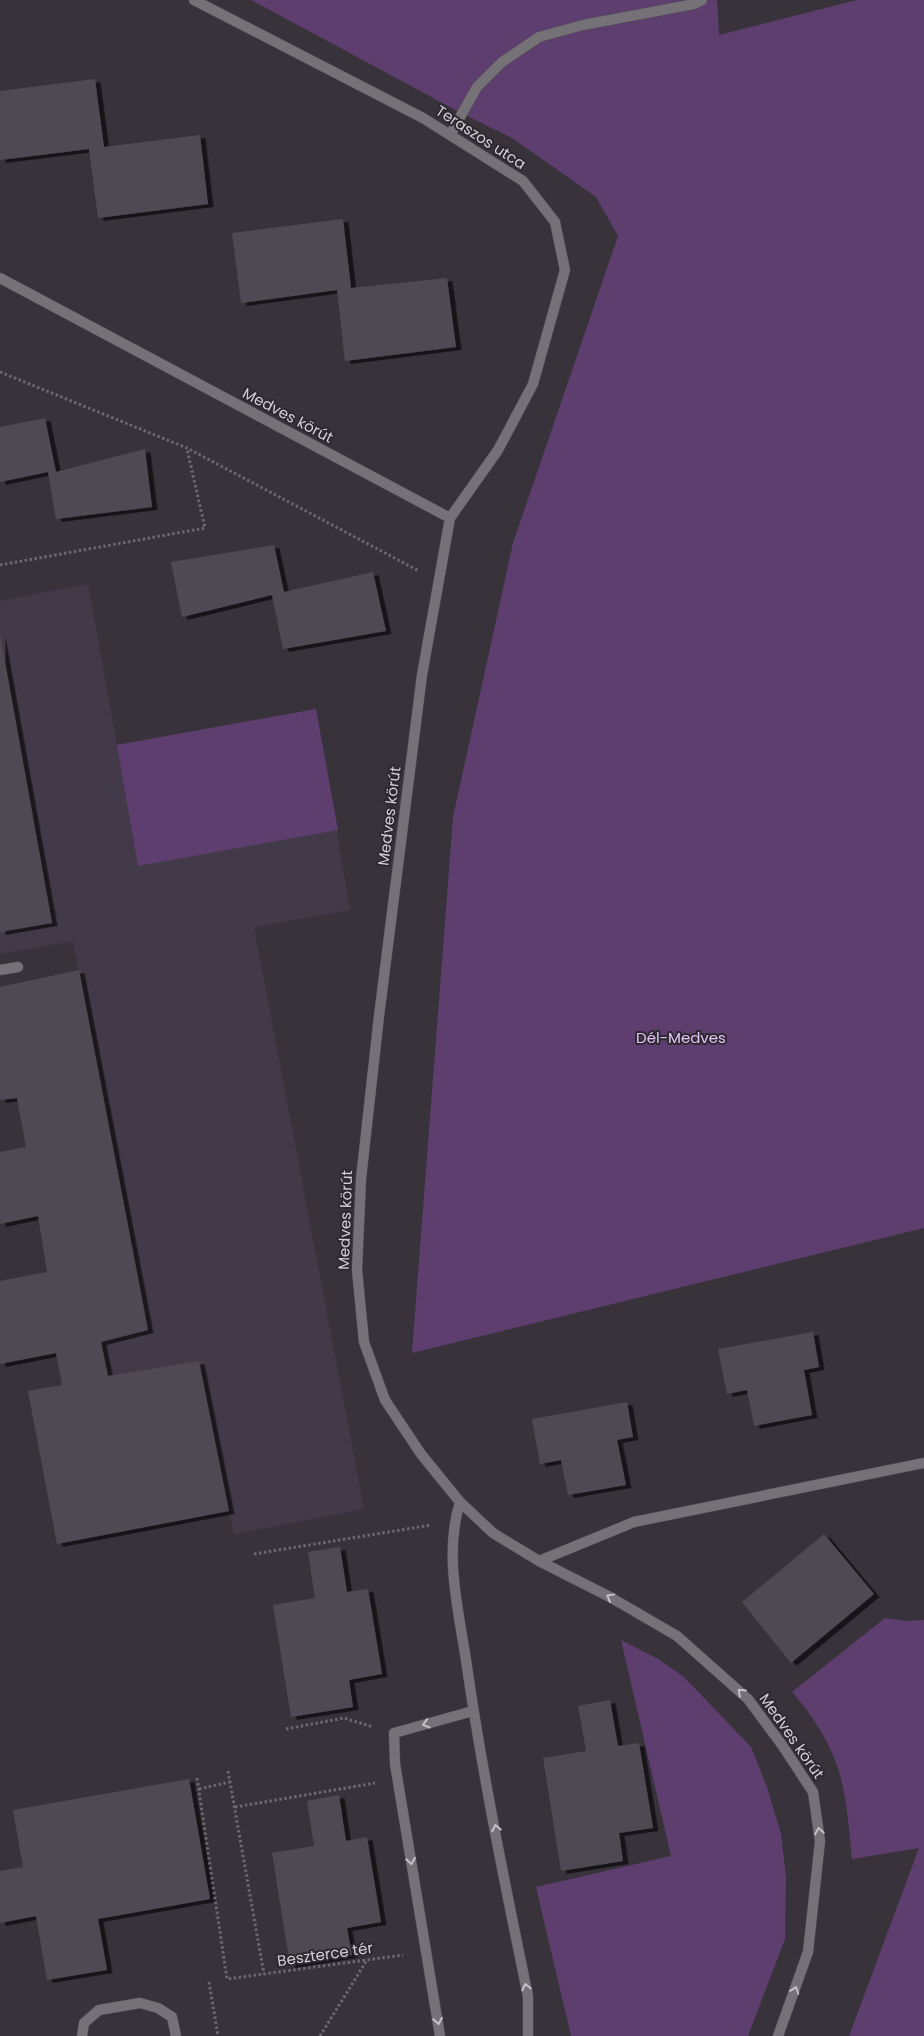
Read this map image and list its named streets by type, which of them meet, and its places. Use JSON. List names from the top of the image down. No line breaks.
{"streets":{"street":["Teraszos utca","Medves körút"],"path":["Beszterce tér"]},"crossings":[["Teraszos utca","Medves körút"]],"parks":["Dél-Medves"]}
